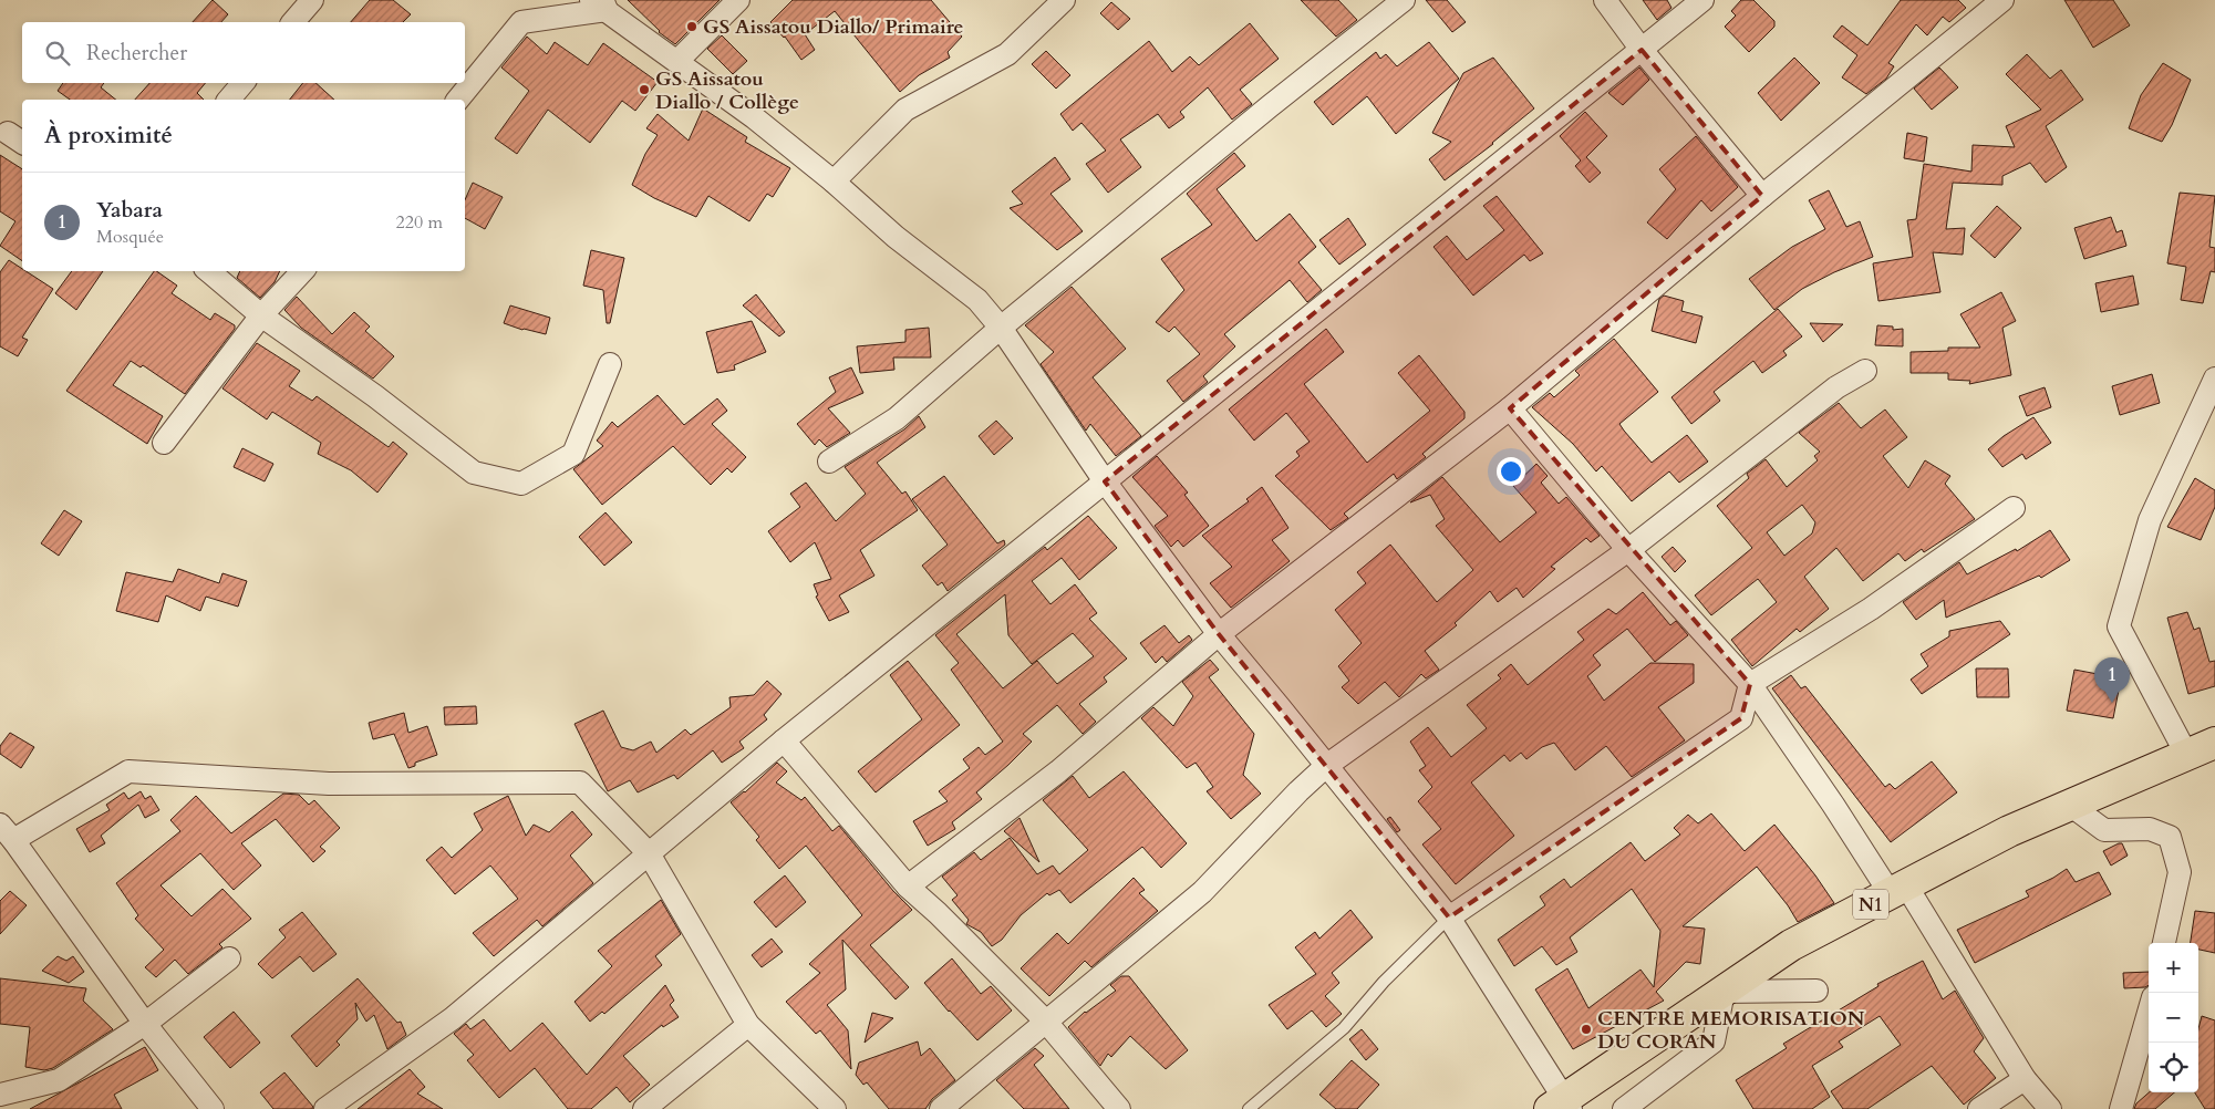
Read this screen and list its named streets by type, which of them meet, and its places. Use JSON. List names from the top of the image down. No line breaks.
{"streets":{"highway":["N1"]},"places":["GS Aissatou Diallo/ Primaire","GS Aissatou Diallo / Collège","CENTRE MEMORISATION DU CORAN"],"page":{"search":"Rechercher","heading":"À proximité","list":[{"mark":"1","name":"Yabara","note":"Mosquée","value":"220 m"}],"pins":"1","map_buttons":["+","−"]}}
